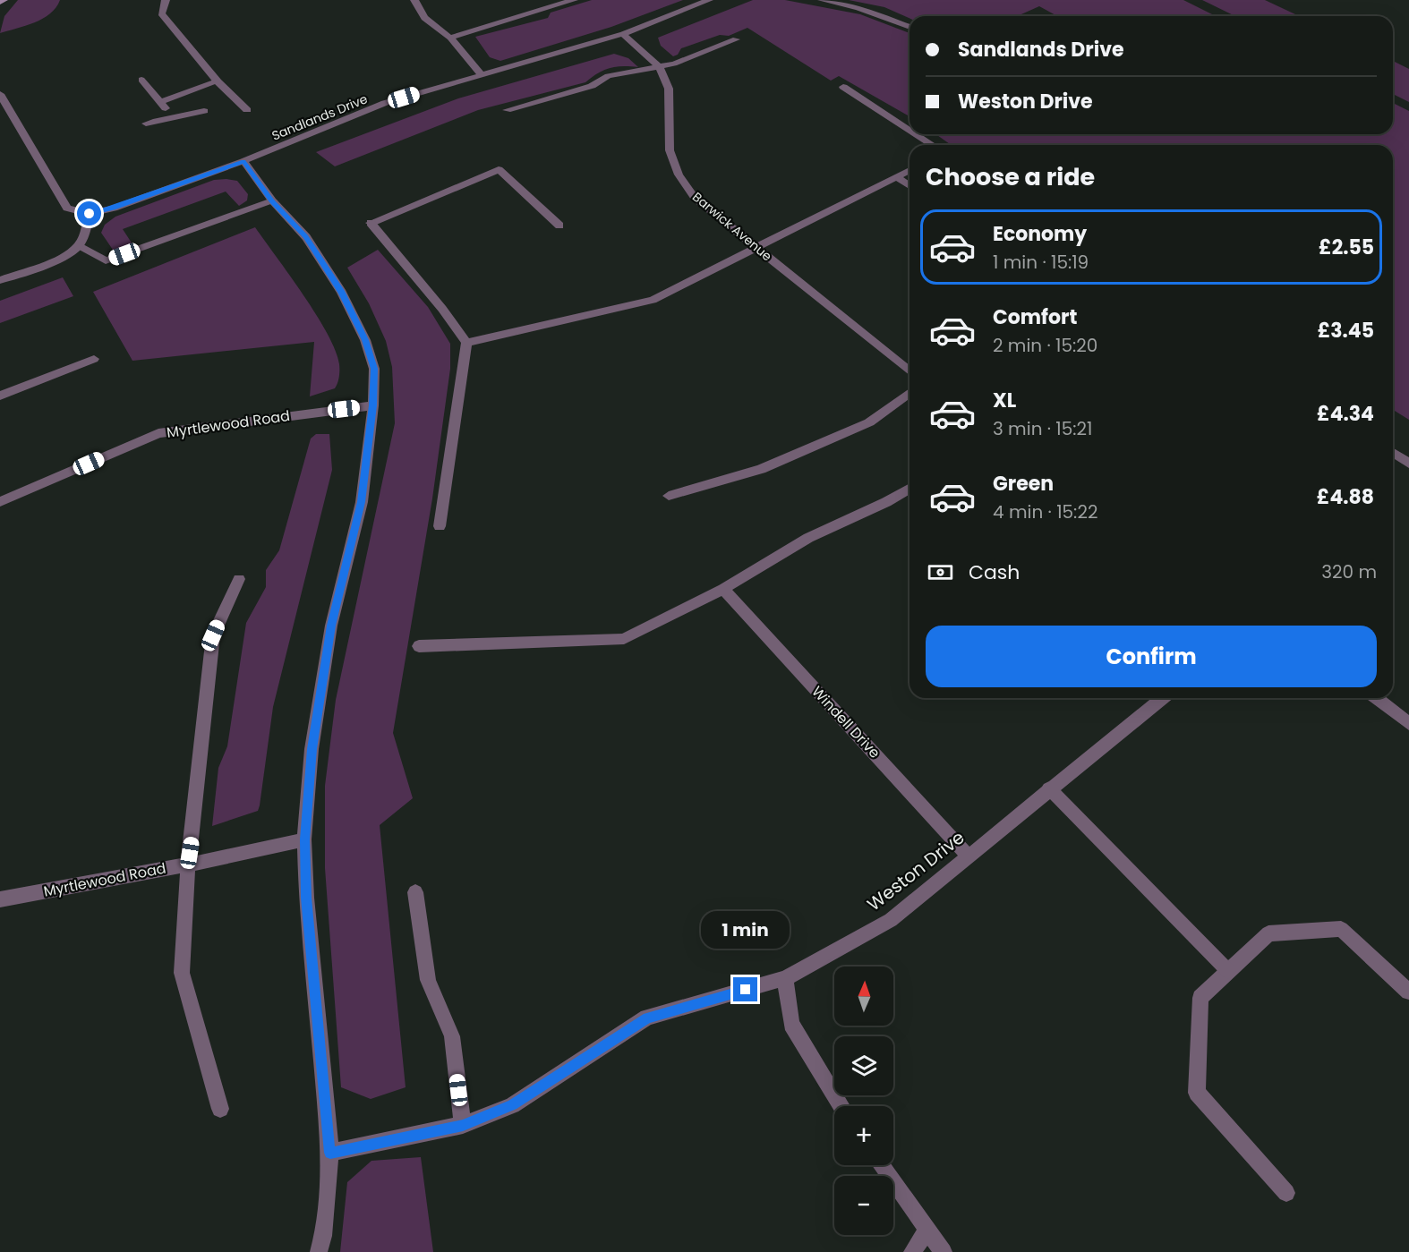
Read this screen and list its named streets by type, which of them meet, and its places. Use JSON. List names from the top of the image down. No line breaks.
{"streets":{"street":["Sandlands Drive","Barwick Avenue","Myrtlewood Road","Windell Drive","Weston Drive"]},"crossings":[["Sandlands Drive","Barwick Avenue"],["Windell Drive","Weston Drive"]],"north":"top","page":{"banner":["Sandlands Drive","Weston Drive"],"heading":"Choose a ride","list":[{"name":"Economy","note":"1 min · 15:19","value":"£2.55"},{"name":"Comfort","note":"2 min · 15:20","value":"£3.45"},{"name":"XL","note":"3 min · 15:21","value":"£4.34"},{"name":"Green","note":"4 min · 15:22","value":"£4.88"}],"pay":["Cash","320 m"],"buttons":"Confirm","bubble":"1 min","map_buttons":["+","−"]}}
